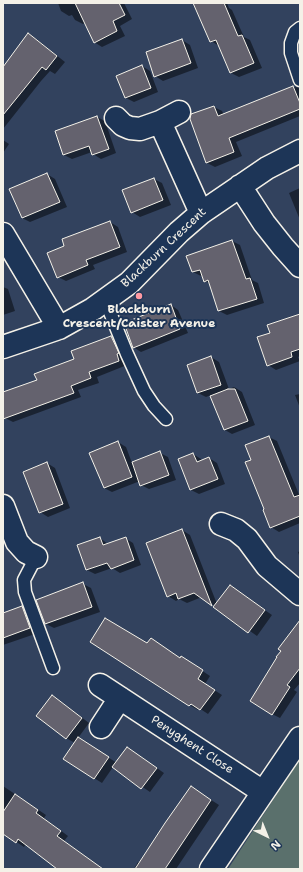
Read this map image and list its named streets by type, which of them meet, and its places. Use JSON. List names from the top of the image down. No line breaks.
{"streets":{"street":["Blackburn Crescent","Penyghent Close"]},"places":["Blackburn Crescent/Caister Avenue"],"north":"bottom right"}
